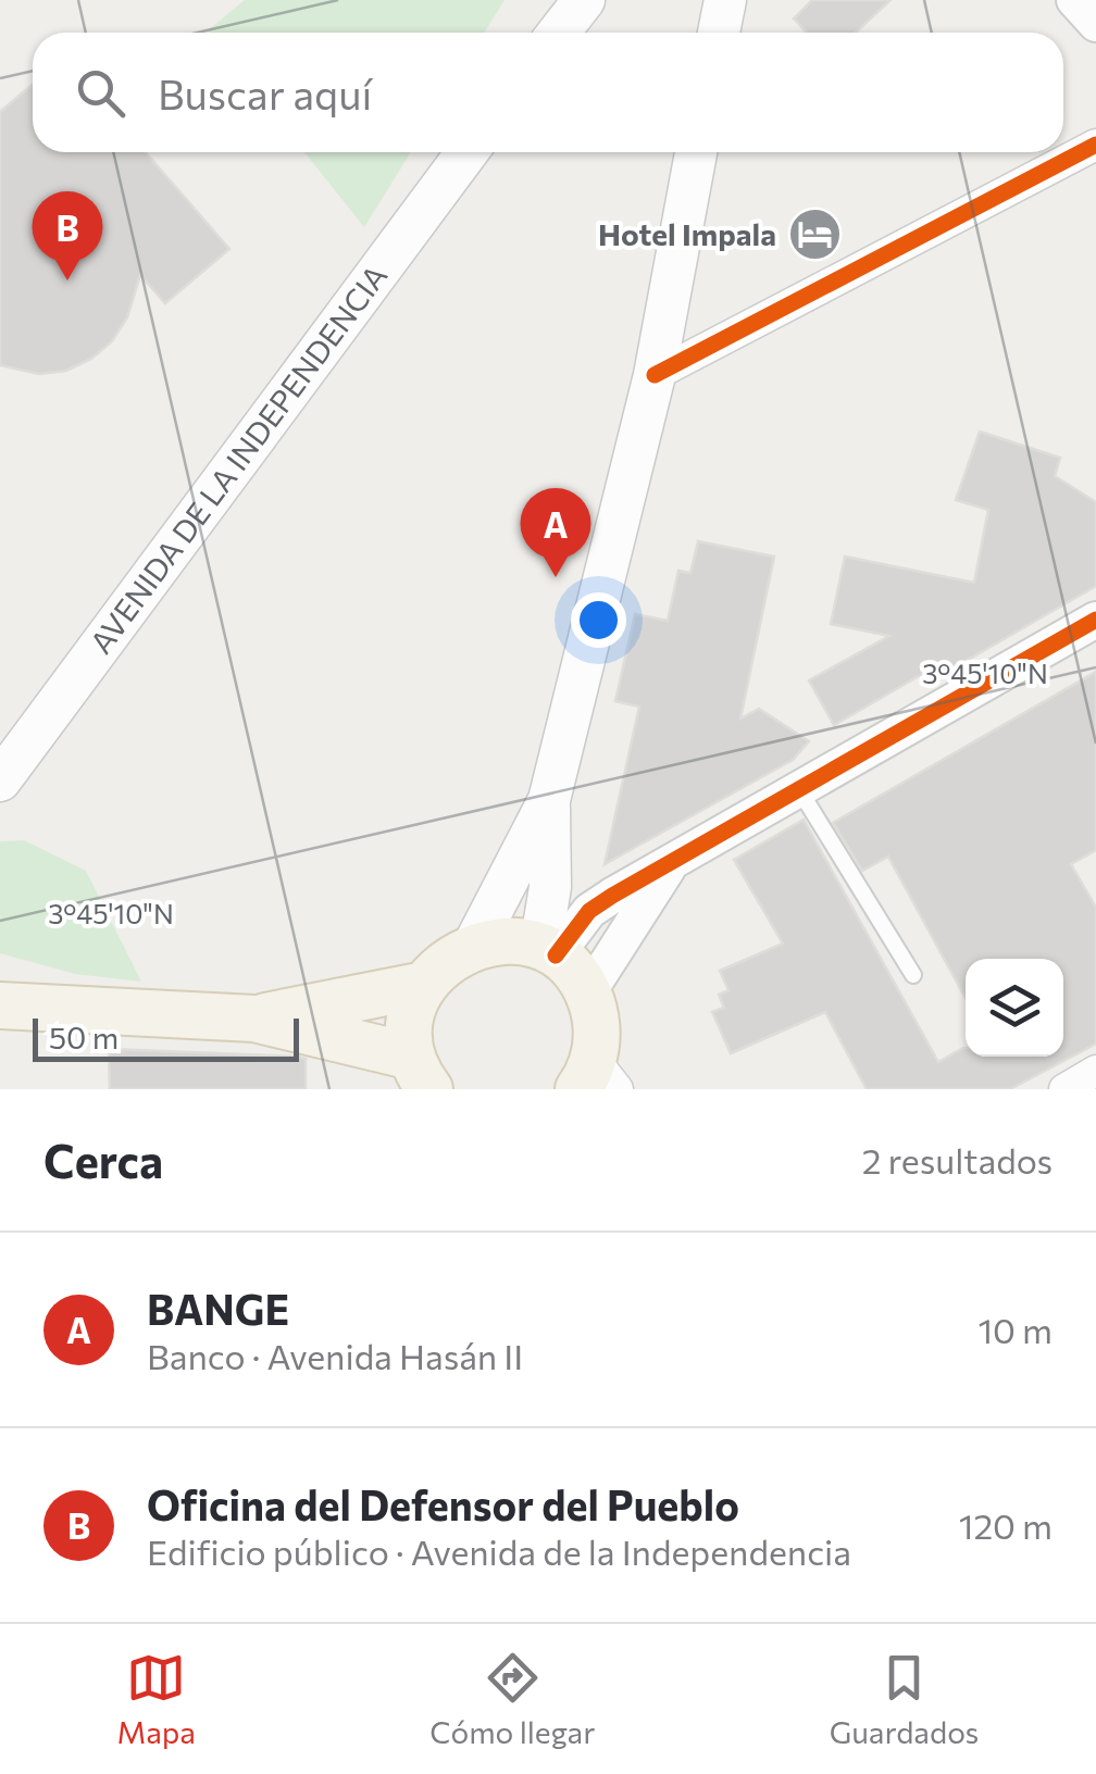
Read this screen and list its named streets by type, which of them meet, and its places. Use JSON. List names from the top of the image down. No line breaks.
{"streets":{"main road":["AVENIDA DE LA INDEPENDENCIA"]},"places":{"hotel":["Hotel Impala"]},"scale_bar":"50 m","page":{"search":"Buscar aquí","pins":["B","A"],"scale":"50 m","heading":["Cerca","2 resultados"],"list":[{"mark":"A","name":"BANGE","note":"Banco · Avenida Hasán II","value":"10 m"},{"mark":"B","name":"Oficina del Defensor del Pueblo","note":"Edificio público · Avenida de la Independencia","value":"120 m"}],"nav":["Mapa","Cómo llegar","Guardados"]},"coordinates":["3°45'10\"N"]}
